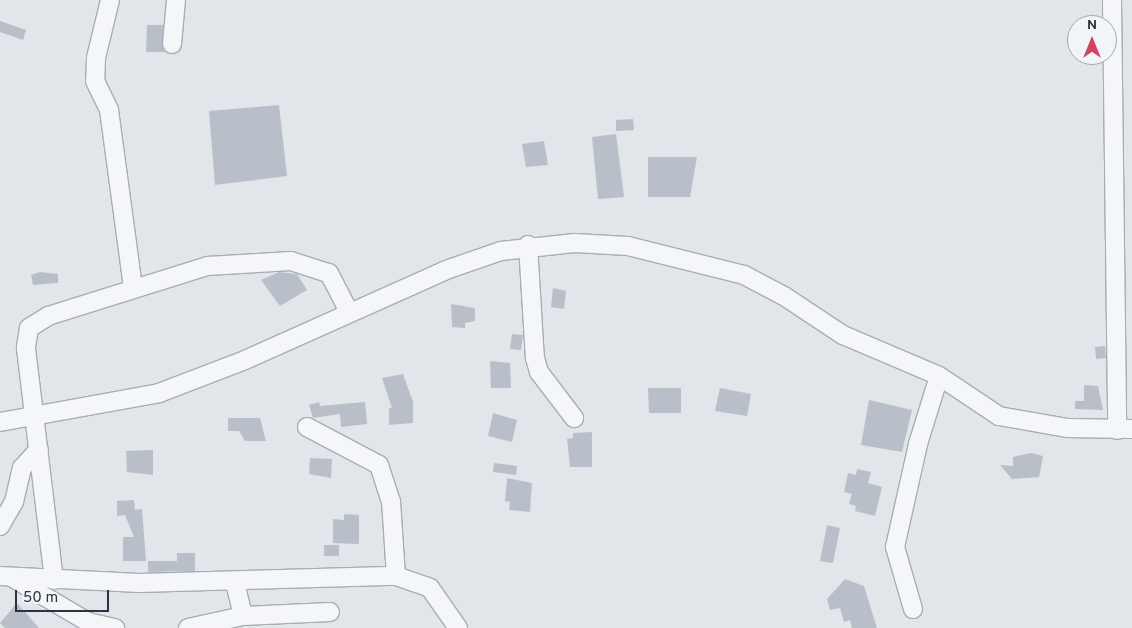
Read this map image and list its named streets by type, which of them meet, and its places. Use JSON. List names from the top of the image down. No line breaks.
{"scale_bar":"50 m","north":"top"}
